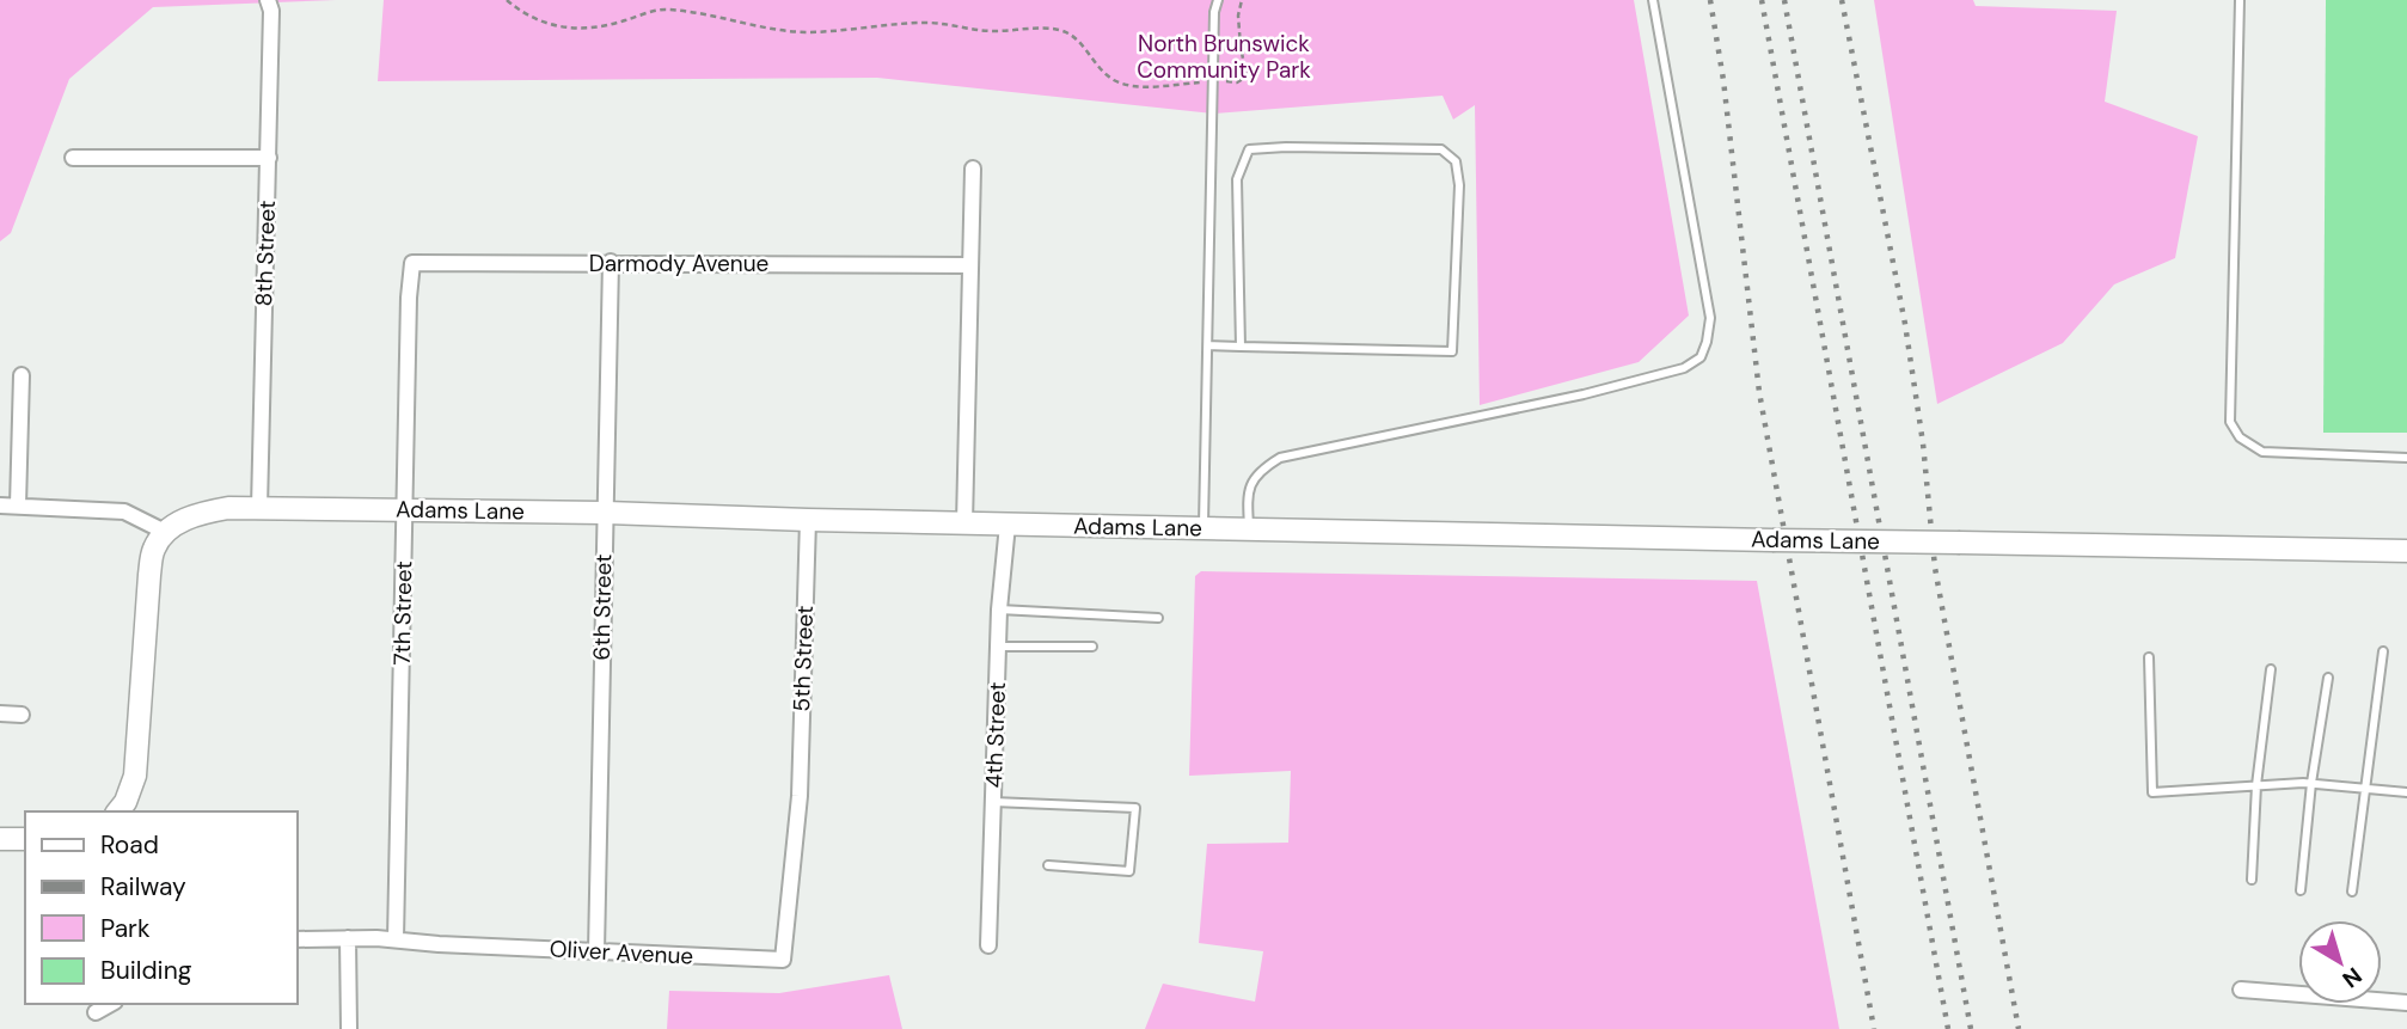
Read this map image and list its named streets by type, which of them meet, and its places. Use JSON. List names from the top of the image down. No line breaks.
{"streets":{"street":["8th Street","Darmody Avenue","Adams Lane","6th Street","7th Street","5th Street","4th Street","Oliver Avenue"]},"crossings":[["8th Street","Adams Lane"],["Darmody Avenue","6th Street"],["Darmody Avenue","7th Street"],["Adams Lane","6th Street"],["Adams Lane","7th Street"],["Adams Lane","5th Street"],["Adams Lane","4th Street"],["6th Street","Oliver Avenue"],["7th Street","Oliver Avenue"],["5th Street","Oliver Avenue"]],"parks":["North Brunswick Community Park"],"legend":["Road","Railway","Park","Building"],"north":"bottom right"}
